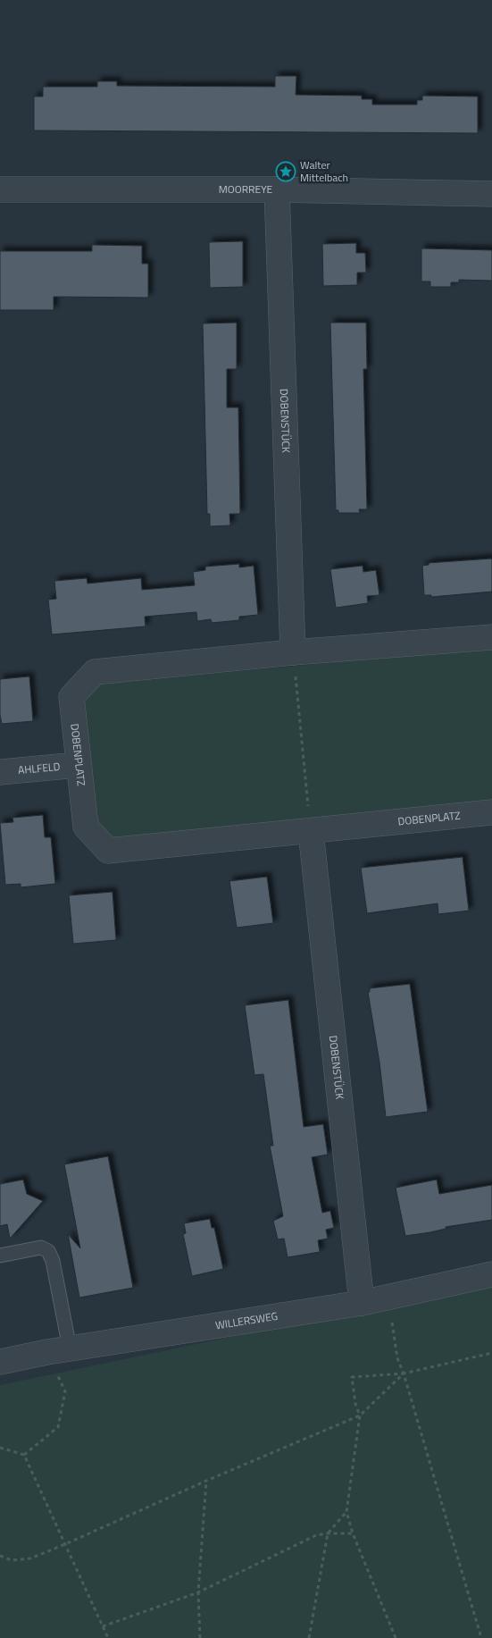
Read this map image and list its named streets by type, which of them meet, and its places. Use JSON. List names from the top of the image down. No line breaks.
{"streets":{"street":["MOORREYE","DOBENSTÜCK","DOBENPLATZ","AHLFELD","WILLERSWEG"]},"crossings":[["MOORREYE","DOBENSTÜCK"],["DOBENSTÜCK","DOBENPLATZ"],["DOBENSTÜCK","WILLERSWEG"],["DOBENPLATZ","AHLFELD"]],"places":{"place":["Walter Mittelbach"]}}
